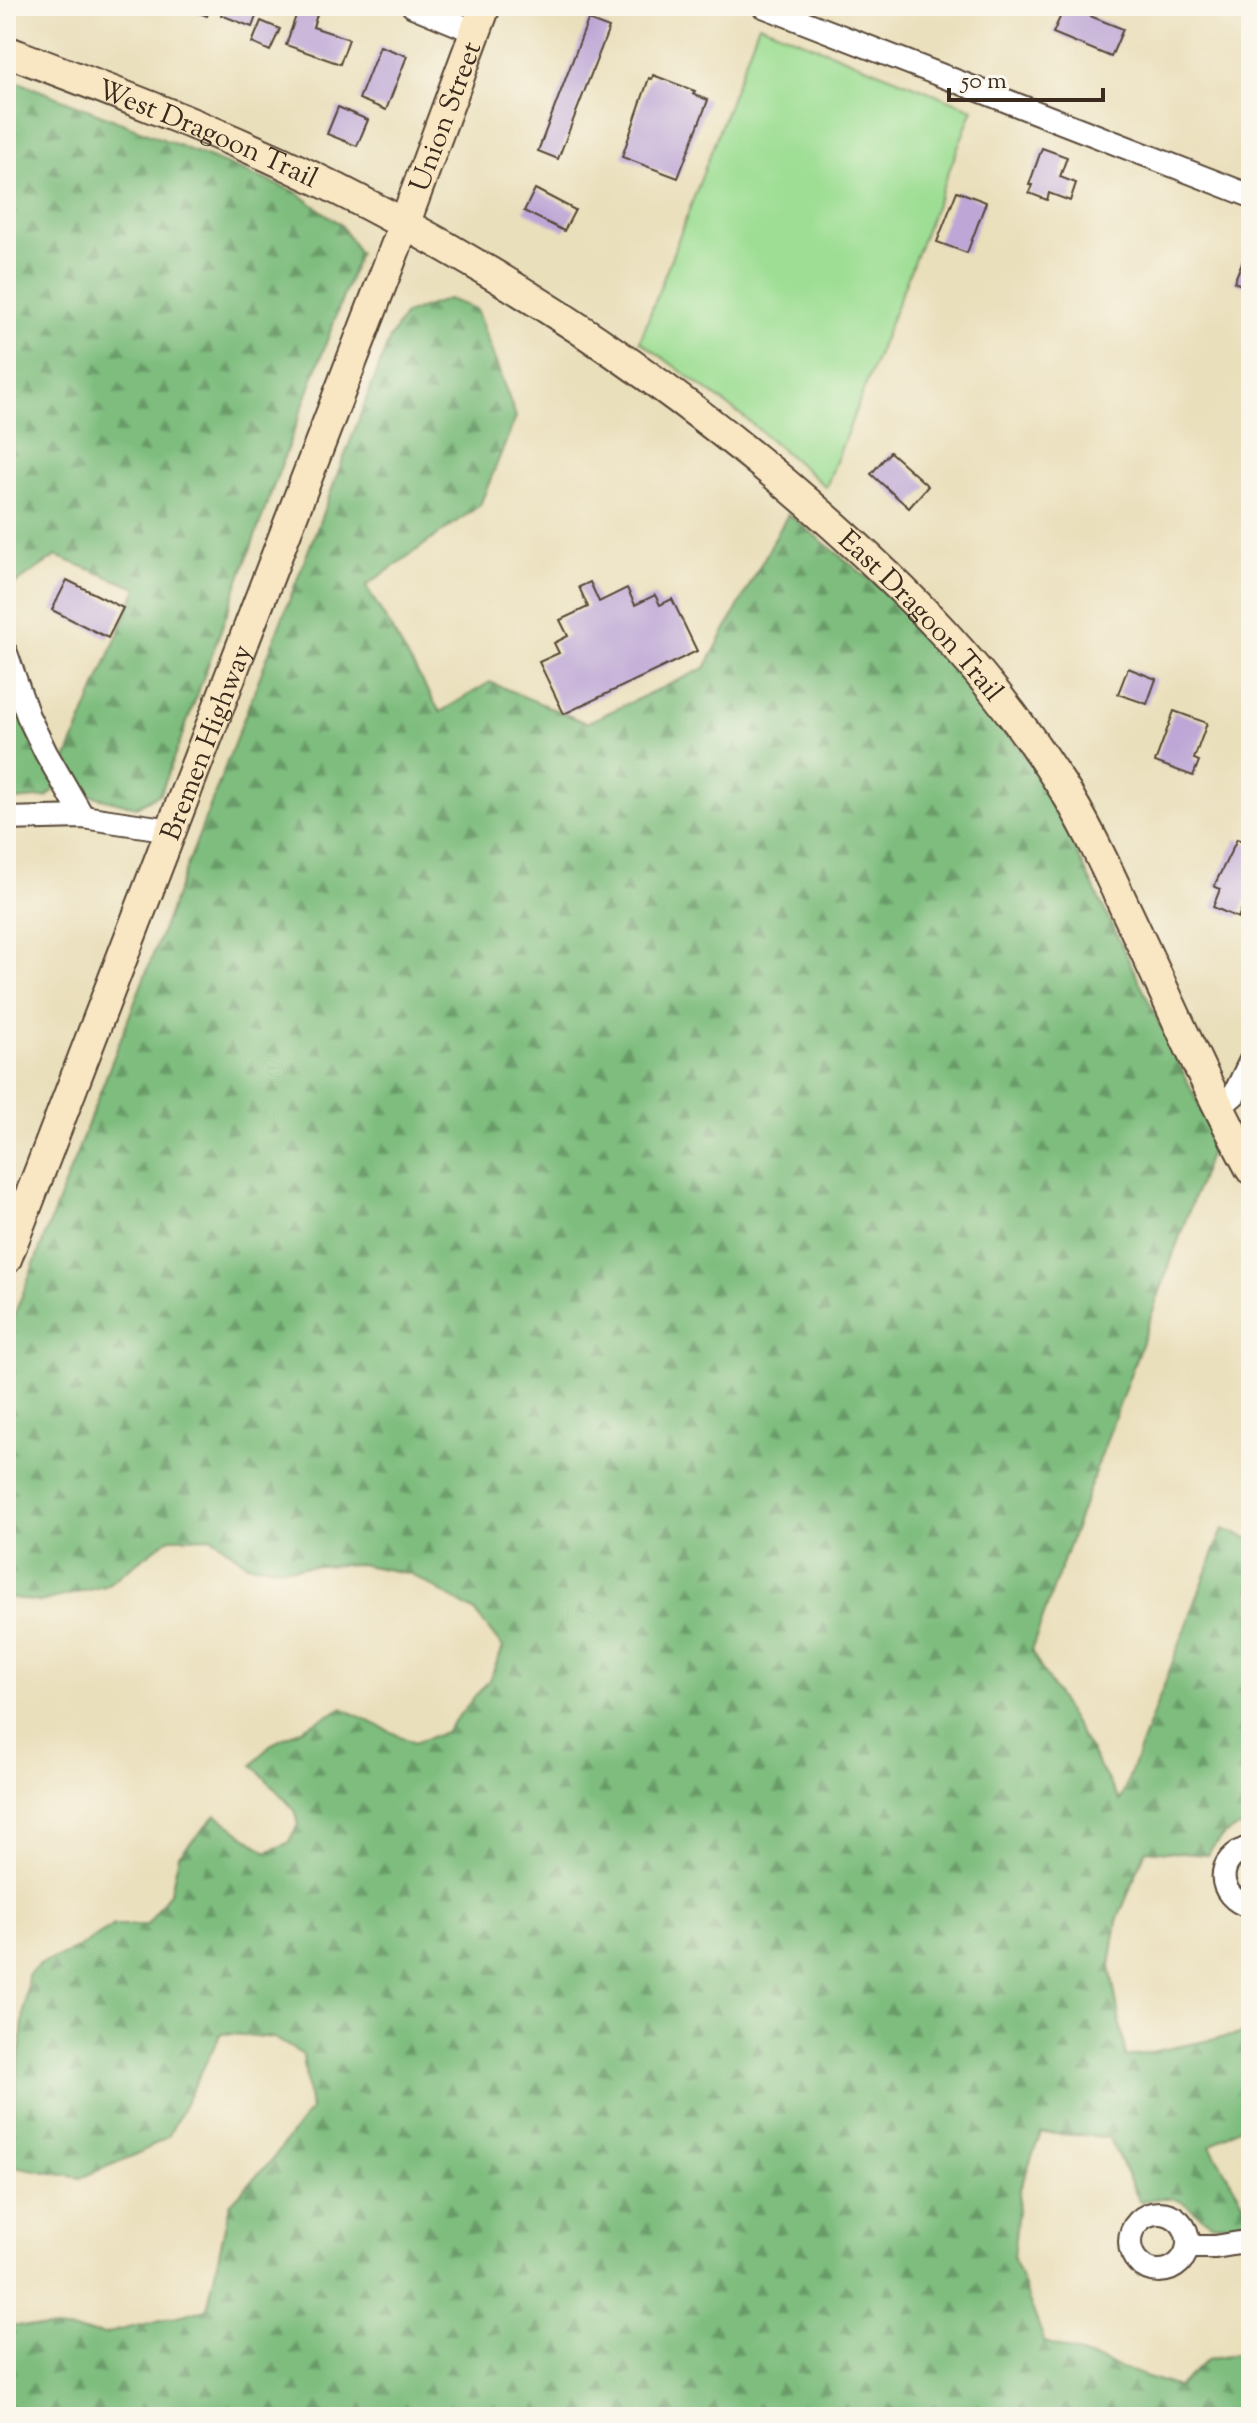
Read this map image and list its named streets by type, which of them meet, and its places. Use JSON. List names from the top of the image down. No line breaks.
{"streets":{"street":["Union Street","West Dragoon Trail","East Dragoon Trail","Bremen Highway"]},"crossings":[["Union Street","West Dragoon Trail"],["Union Street","East Dragoon Trail"],["Union Street","Bremen Highway"],["West Dragoon Trail","East Dragoon Trail"],["West Dragoon Trail","Bremen Highway"],["East Dragoon Trail","Bremen Highway"]],"scale_bar":"50 m"}
